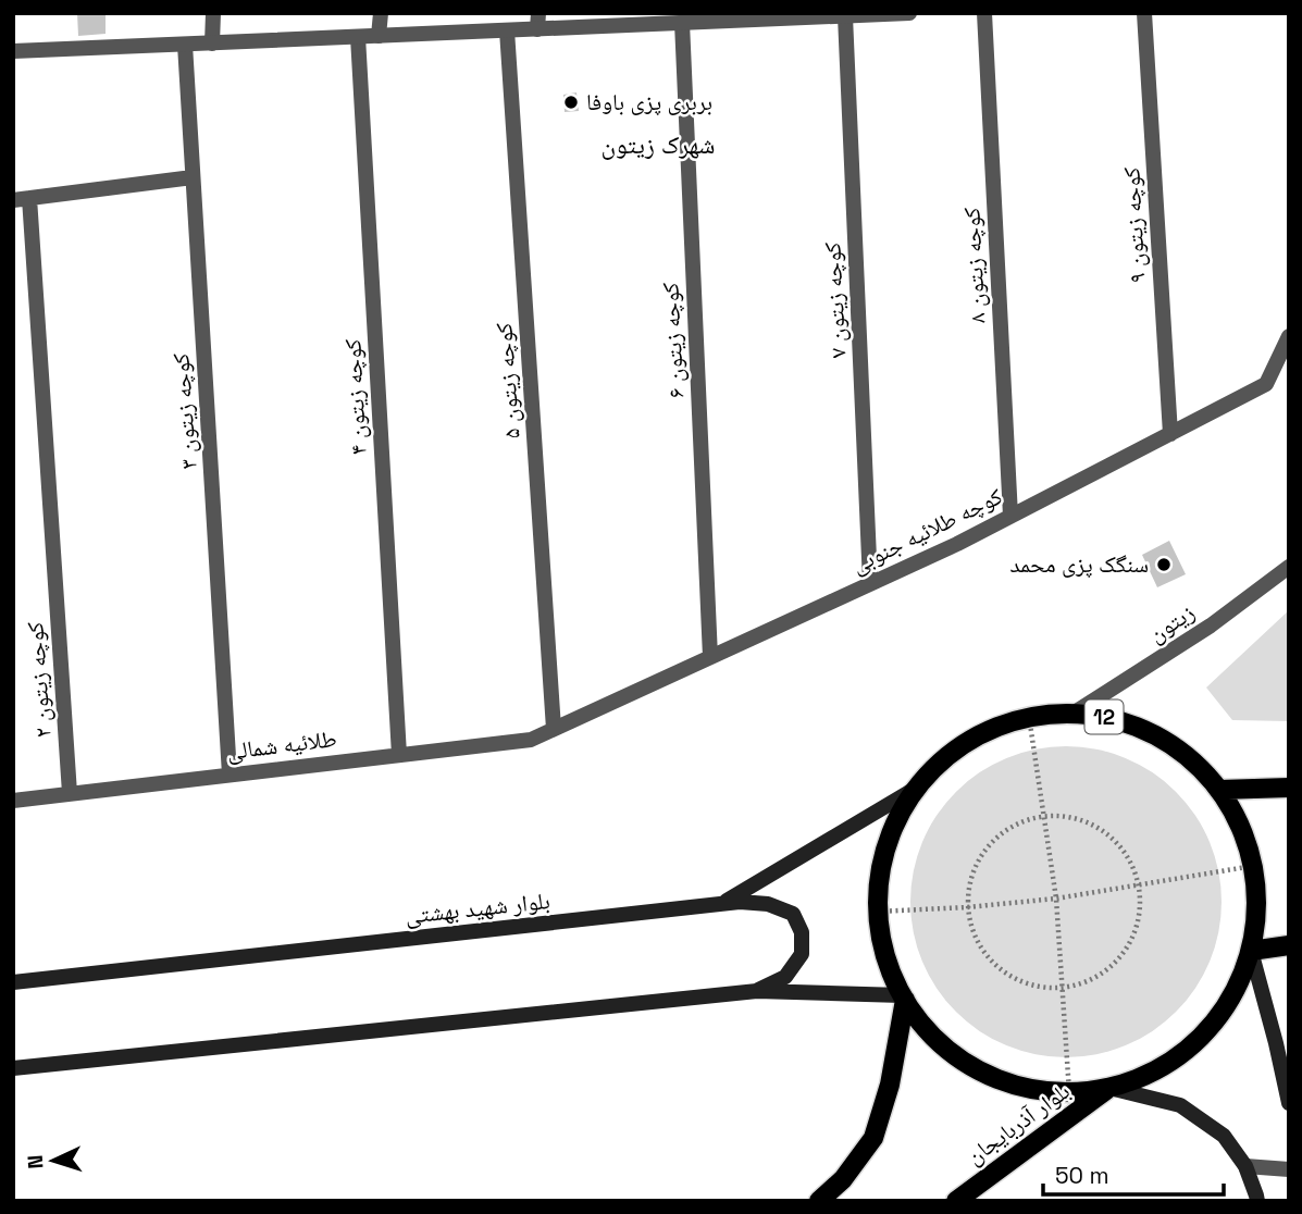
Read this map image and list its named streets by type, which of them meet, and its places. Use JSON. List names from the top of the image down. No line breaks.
{"streets":{"main road":["12","بلوار شهید بهشتی","بلوار آذربایجان"],"street":["کوچه زیتون ۹","کوچه زیتون ۸","کوچه زیتون ۷","کوچه زیتون ۶","کوچه زیتون ۵","کوچه زیتون ۴","کوچه زیتون ۳","کوچه طلائیه جنوبی","زيتون","کوچه زیتون ۲","طلائیه شمالی"]},"crossings":[["کوچه زیتون ۹","کوچه طلائیه جنوبی"],["کوچه زیتون ۸","کوچه طلائیه جنوبی"],["کوچه زیتون ۷","کوچه طلائیه جنوبی"],["کوچه زیتون ۶","کوچه طلائیه جنوبی"],["کوچه زیتون ۵","کوچه طلائیه جنوبی"],["کوچه زیتون ۵","طلائیه شمالی"],["کوچه زیتون ۴","طلائیه شمالی"],["کوچه زیتون ۳","طلائیه شمالی"],["کوچه طلائیه جنوبی","طلائیه شمالی"],["زيتون","12"],["کوچه زیتون ۲","طلائیه شمالی"],["12","بلوار شهید بهشتی"],["12","بلوار آذربایجان"]],"districts":["شهرک زیتون"],"places":["بربری پزی باوفا","سنگک پزی محمد"],"scale_bar":"50 m","north":"left"}
